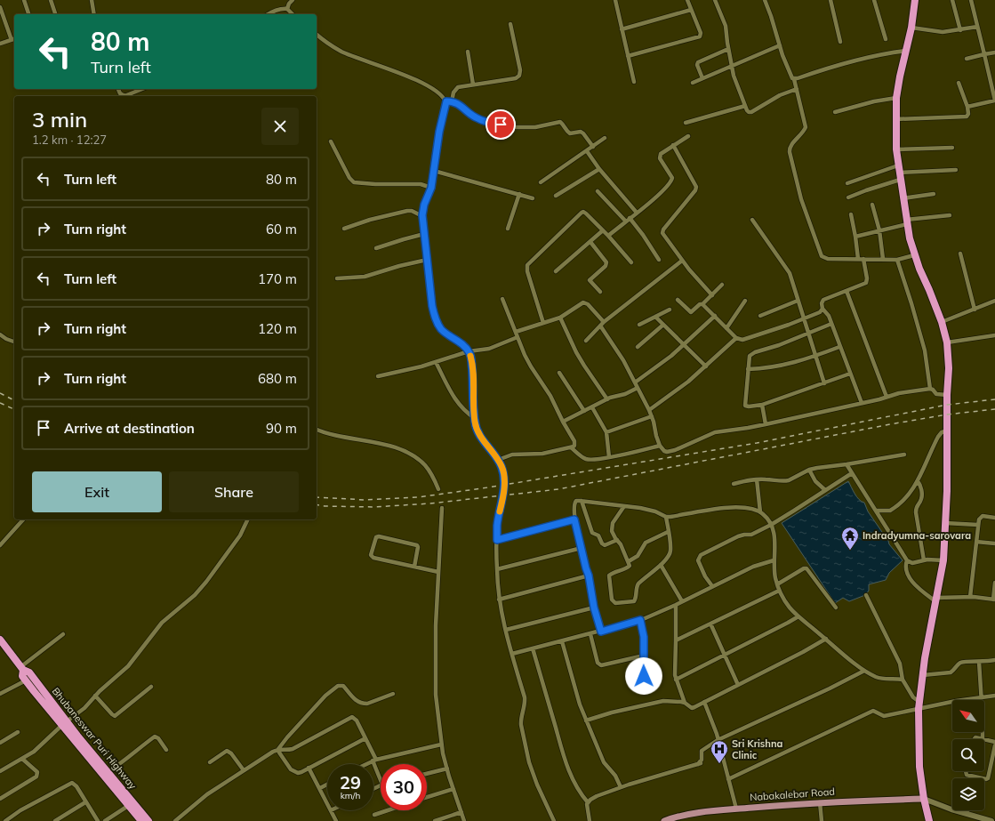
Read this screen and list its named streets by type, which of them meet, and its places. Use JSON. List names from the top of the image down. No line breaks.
{"streets":{"highway":["Bhubaneswar Puri Highway"],"main road":["Nabakalebar Road"]},"places":{"temple":["Indradyumna-sarovara"],"hospital":["Sri Krishna Clinic"]},"north":"top left","page":{"turn":["80 m","Turn left"],"heading":["3 min","1.2 km · 12:27"],"list":[{"name":"Turn left","value":"80 m"},{"name":"Turn right","value":"60 m"},{"name":"Turn left","value":"170 m"},{"name":"Turn right","value":"120 m"},{"name":"Turn right","value":"680 m"},{"name":"Arrive at destination","value":"90 m"}],"buttons":["Exit","Share"],"speed":"29 km/h","limit":"30"}}
